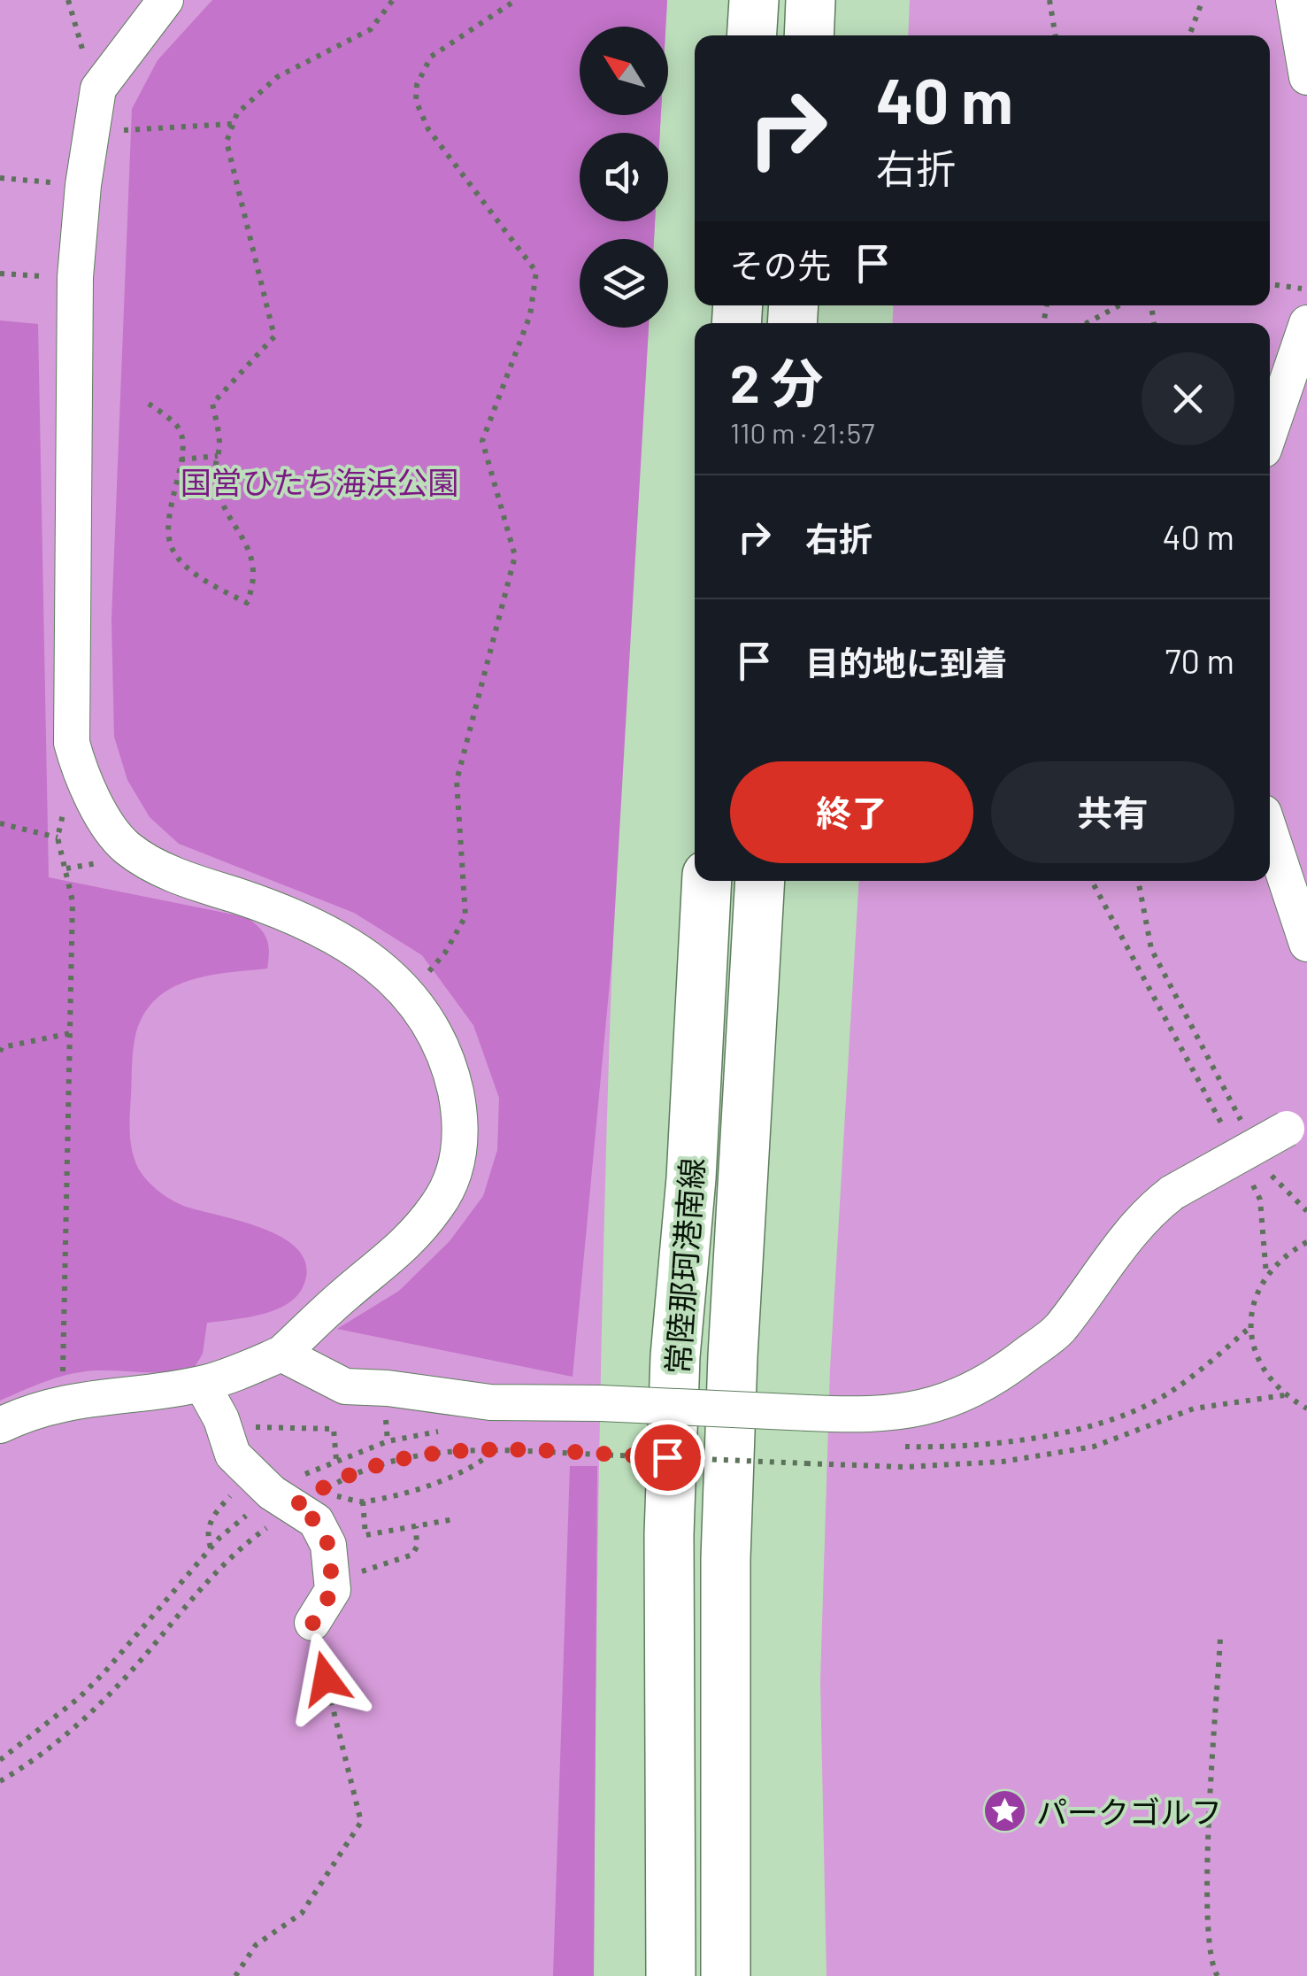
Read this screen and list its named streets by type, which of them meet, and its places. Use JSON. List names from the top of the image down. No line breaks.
{"streets":{"highway":["常陸那珂港南線"]},"parks":["国営ひたち海浜公園"],"places":{"place":["パークゴルフ"]},"north":"top left","page":{"turn":["40 m","右折"],"then":"その先","heading":["2 分","110 m · 21:57"],"list":[{"name":"右折","value":"40 m"},{"name":"目的地に到着","value":"70 m"}],"buttons":["終了","共有"]}}
